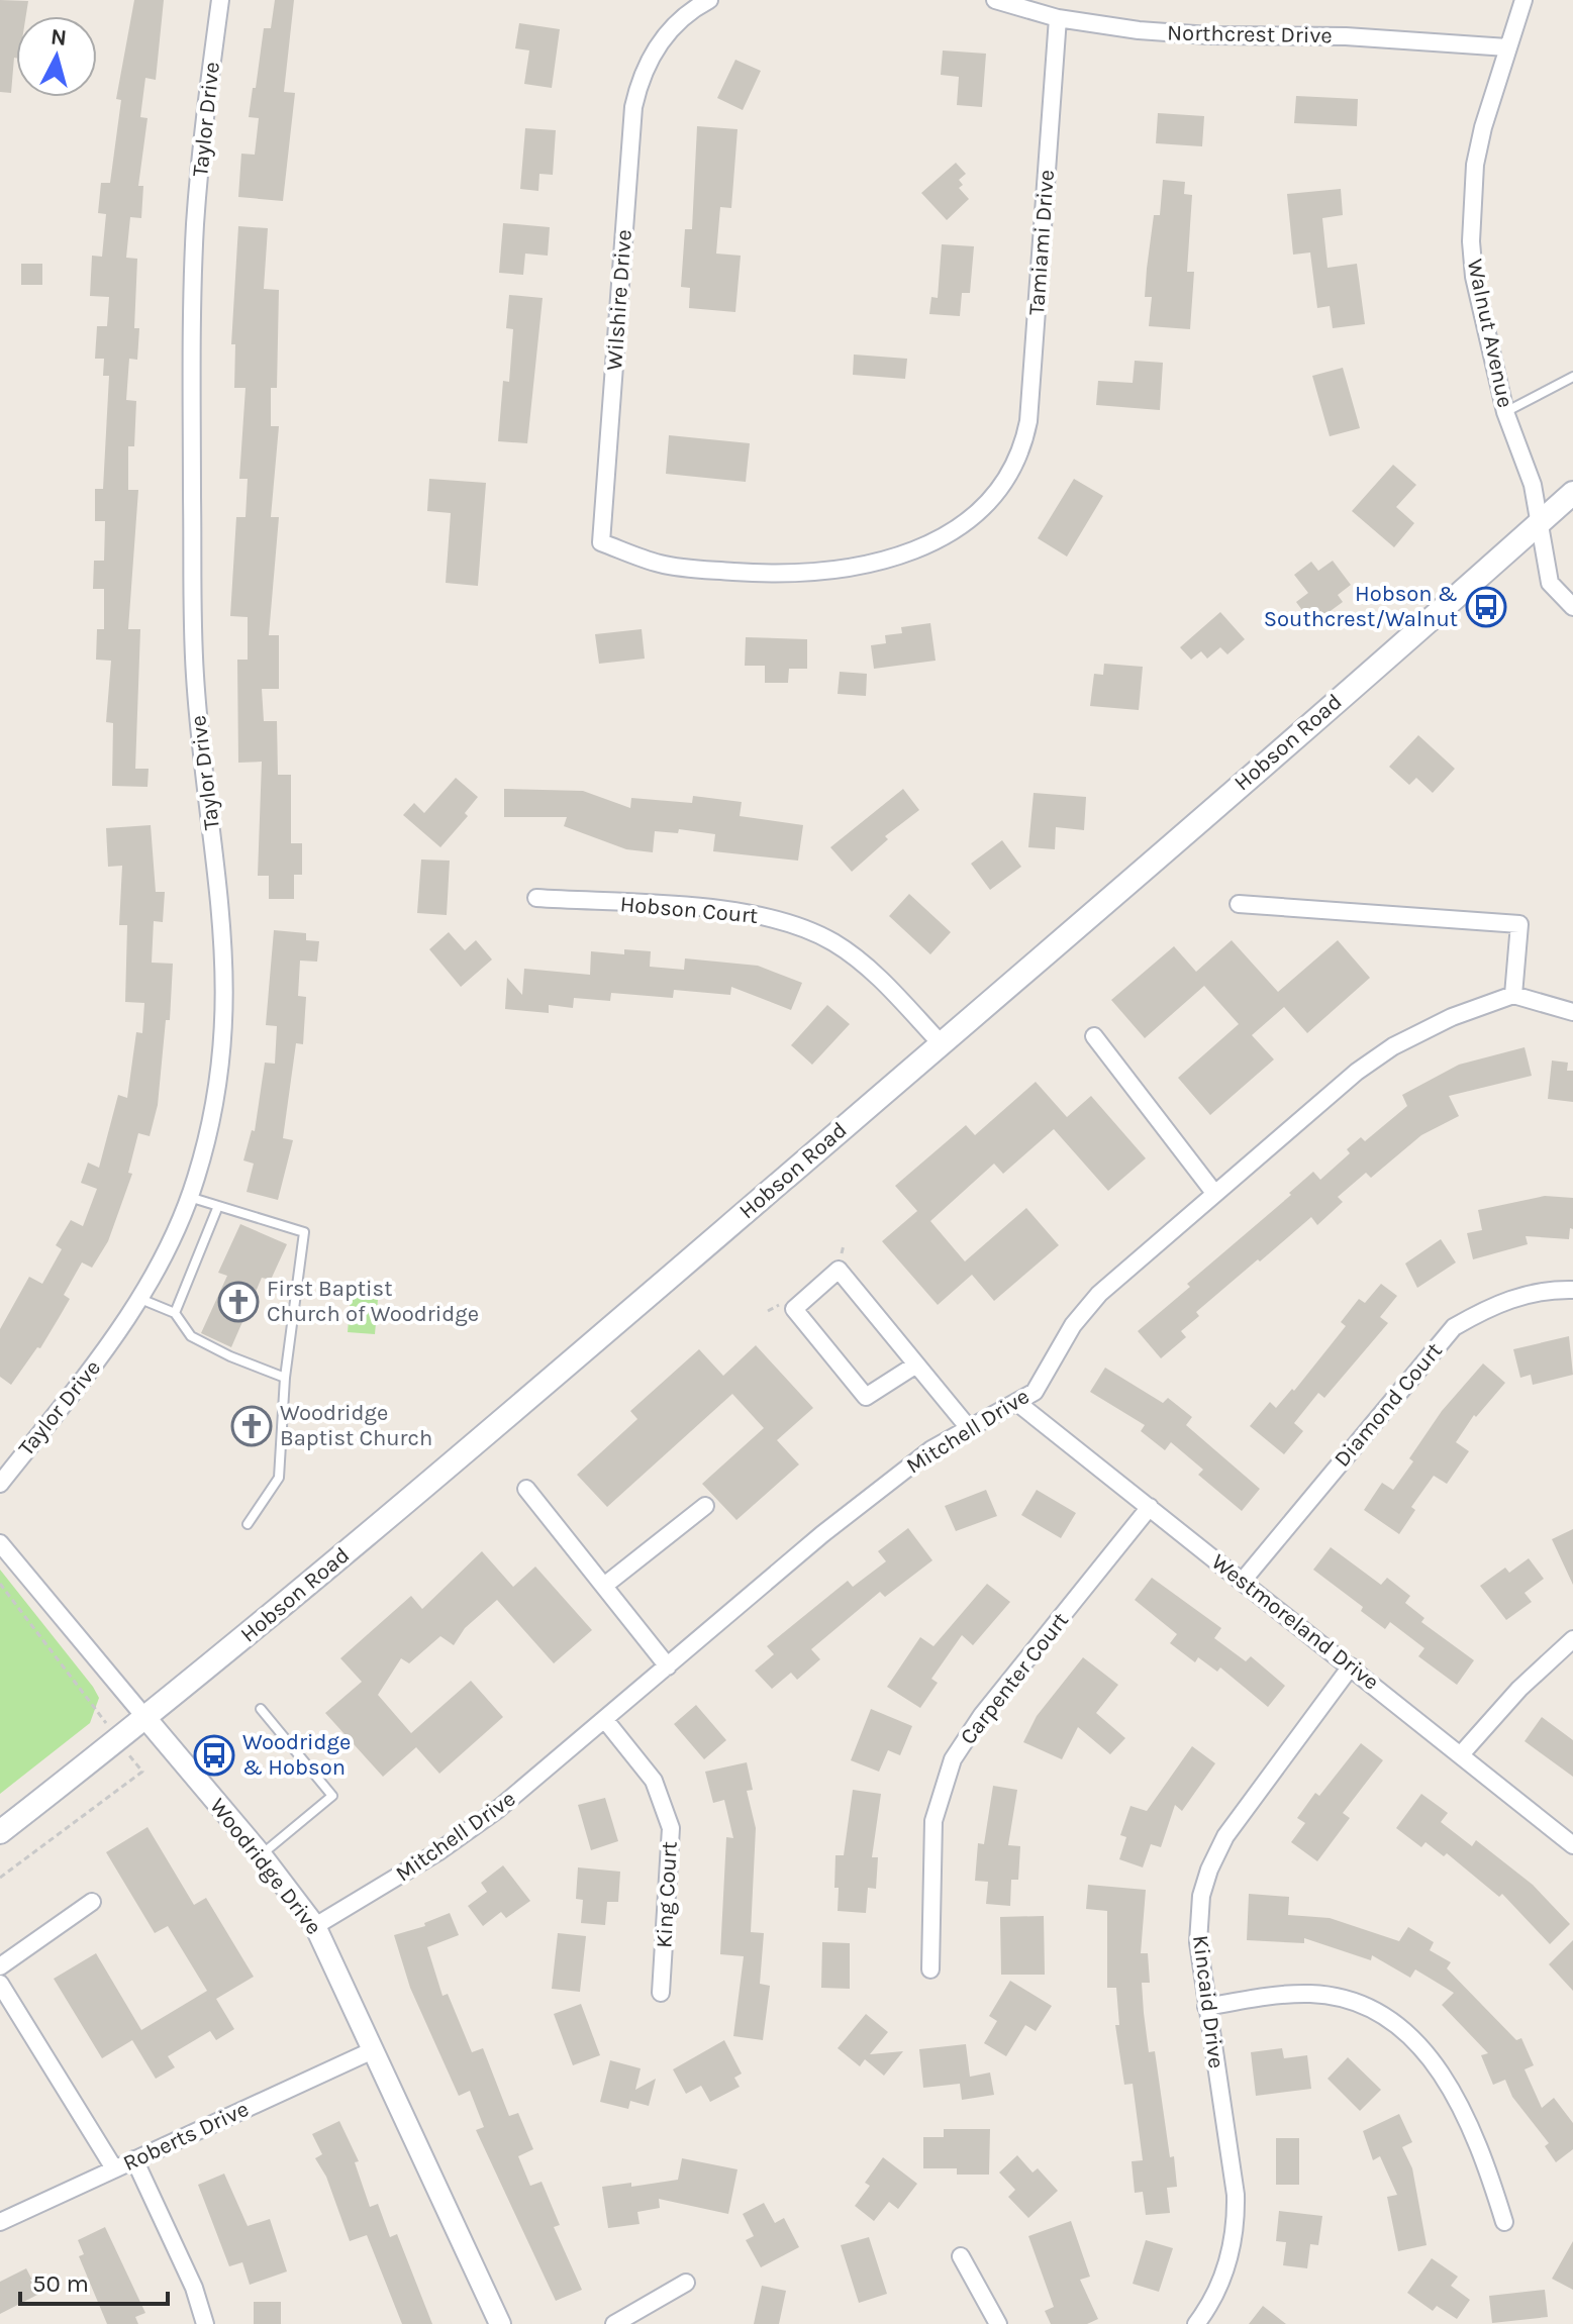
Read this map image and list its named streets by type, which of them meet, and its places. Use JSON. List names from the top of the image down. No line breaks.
{"streets":{"main road":["Hobson Road"],"street":["Northcrest Drive","Taylor Drive","Tamiami Drive","Wilshire Drive","Walnut Avenue","Hobson Court","Diamond Court","Mitchell Drive","Westmoreland Drive","Carpenter Court","Woodridge Drive","King Court","Kincaid Drive","Roberts Drive"]},"crossings":[["Northcrest Drive","Tamiami Drive"],["Northcrest Drive","Walnut Avenue"],["Tamiami Drive","Wilshire Drive"],["Walnut Avenue","Hobson Road"],["Hobson Road","Hobson Court"],["Hobson Road","Woodridge Drive"],["Diamond Court","Westmoreland Drive"],["Mitchell Drive","Westmoreland Drive"],["Mitchell Drive","Woodridge Drive"],["Mitchell Drive","King Court"],["Westmoreland Drive","Carpenter Court"],["Westmoreland Drive","Kincaid Drive"],["Woodridge Drive","Roberts Drive"]],"places":{"bus stop":["Hobson & Southcrest/Walnut","Woodridge & Hobson"],"church":["First Baptist Church of Woodridge","Woodridge Baptist Church"]},"scale_bar":"50 m","north":"top"}
